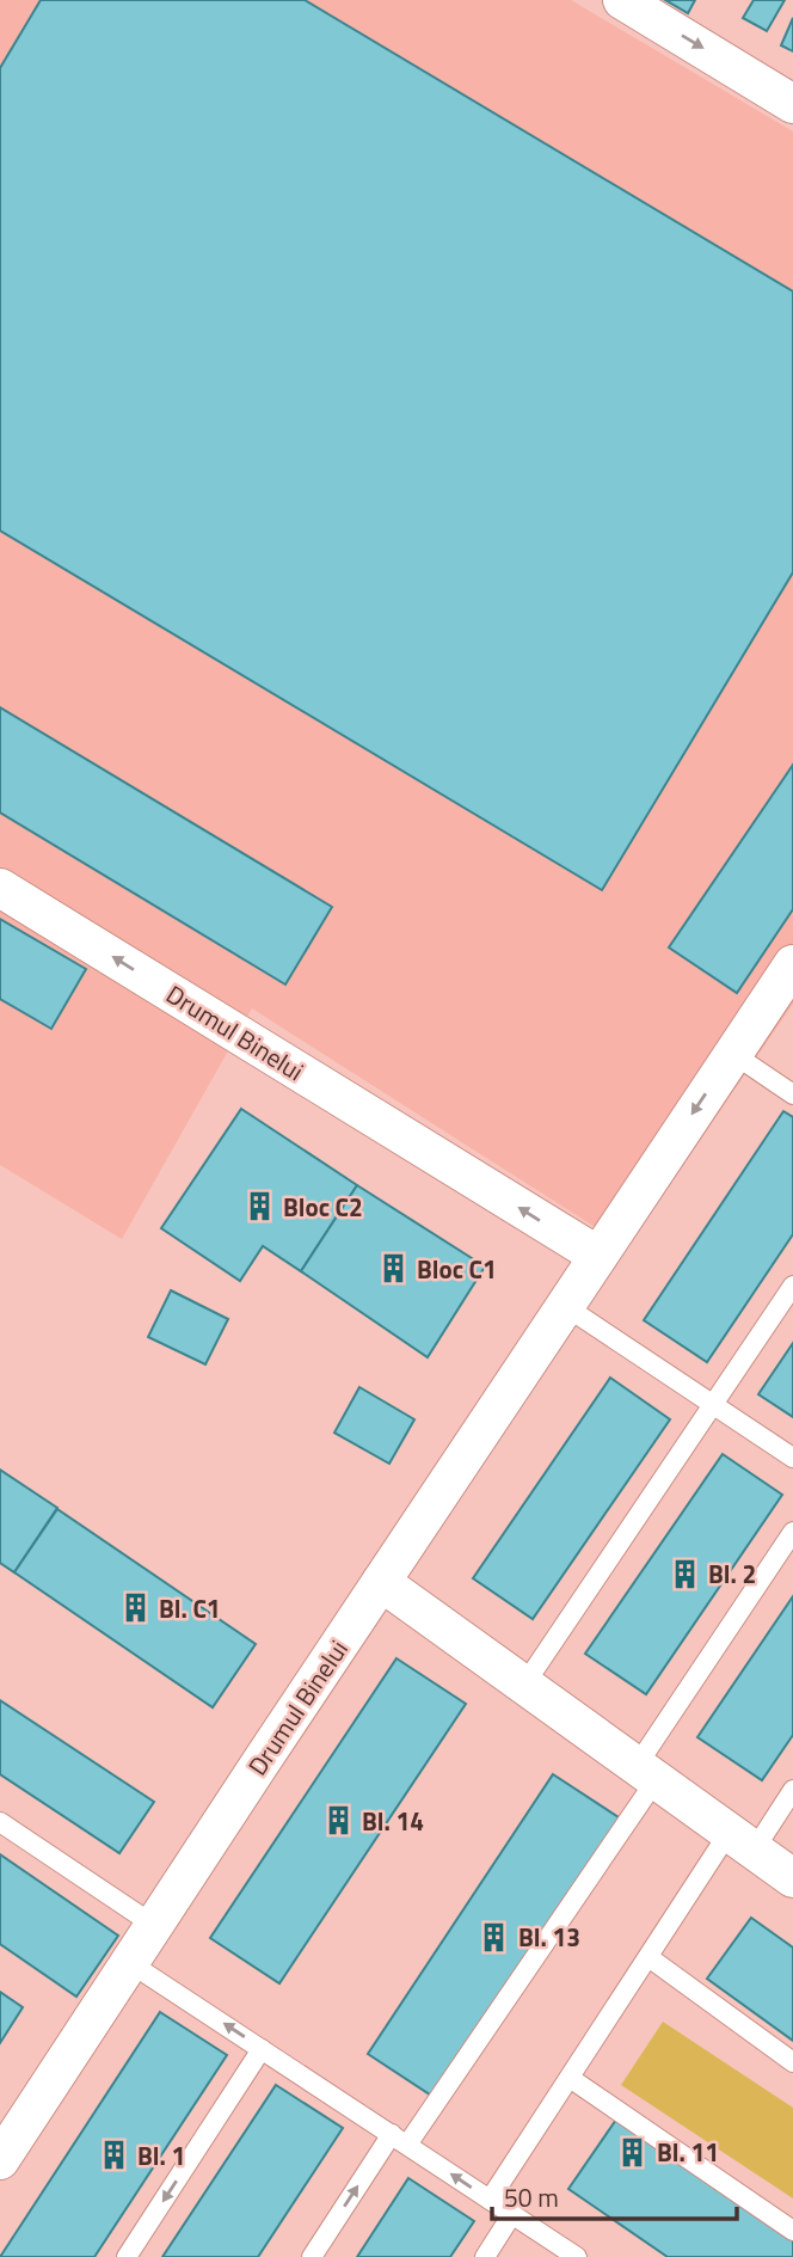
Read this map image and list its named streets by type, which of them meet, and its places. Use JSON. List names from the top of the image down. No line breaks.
{"streets":{"street":["Drumul Binelui"]},"places":{"building":["Bloc C2","Bloc C1","Bl. 2","Bl. C1","Bl. 14","Bl. 13","Bl. 11","Bl. 1"]},"scale_bar":"50 m"}
